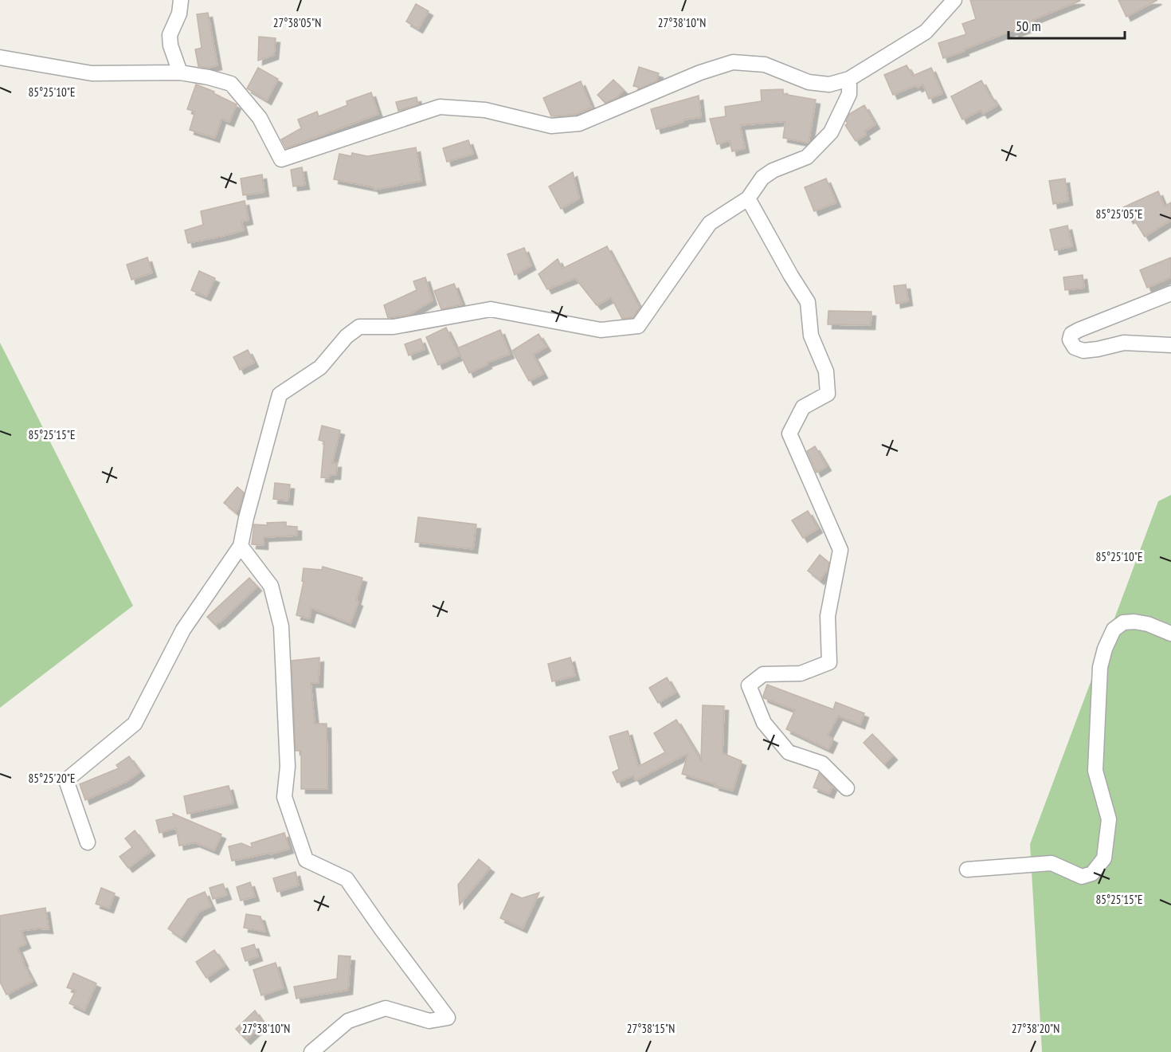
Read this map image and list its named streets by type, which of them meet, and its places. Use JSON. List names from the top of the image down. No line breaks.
{"scale_bar":"50 m","coordinates":["27°38'05\"N","27°38'10\"N","85°25'10\"E","85°25'05\"E","85°25'15\"E","85°25'20\"E","27°38'15\"N","27°38'20\"N"]}
